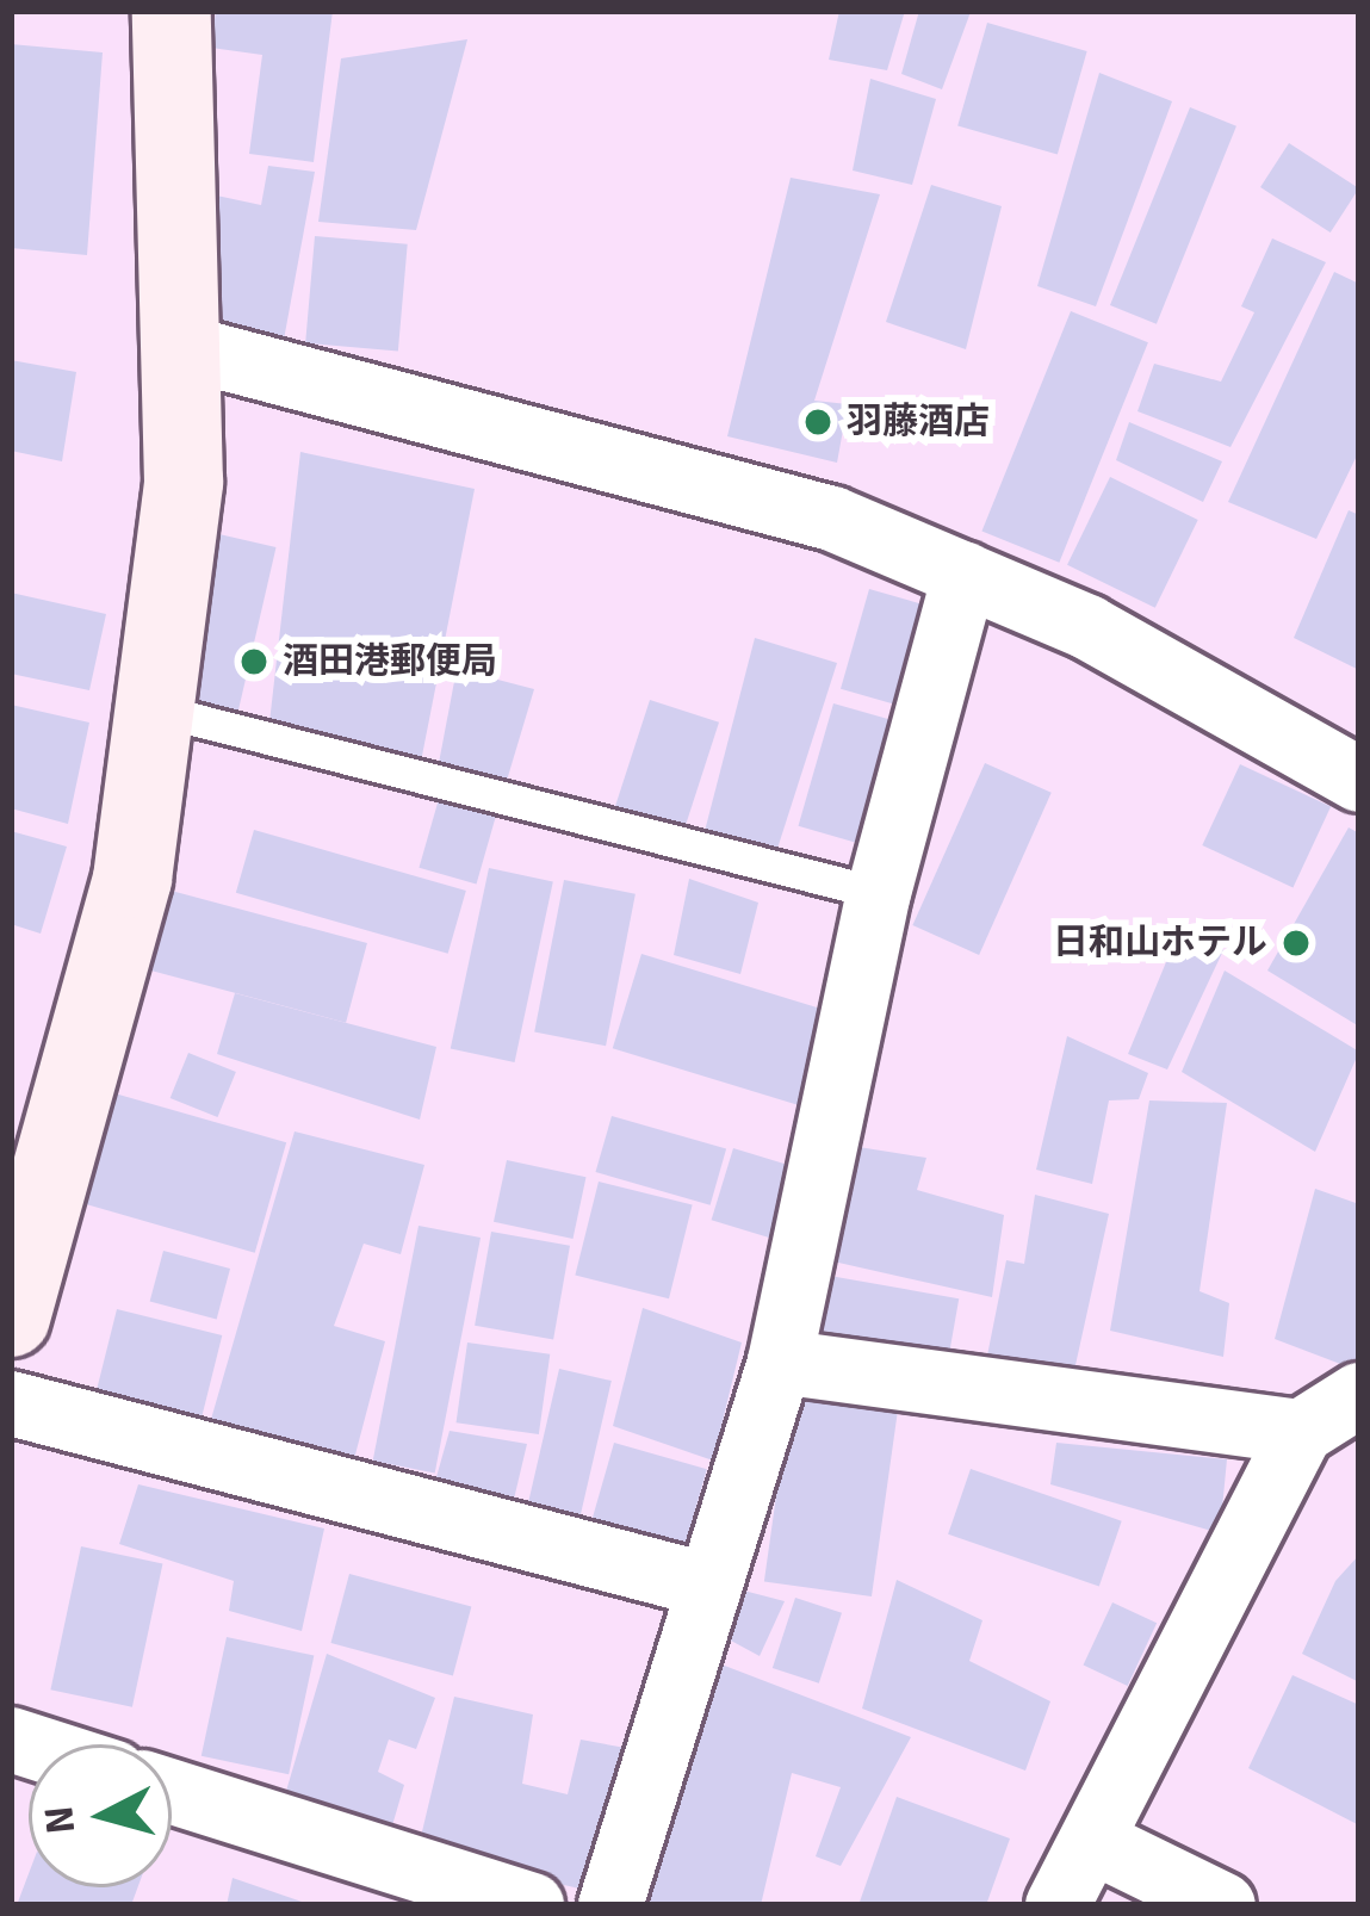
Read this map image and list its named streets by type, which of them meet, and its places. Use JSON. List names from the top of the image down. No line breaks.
{"places":["羽藤酒店","酒田港郵便局","日和山ホテル"],"north":"left"}
